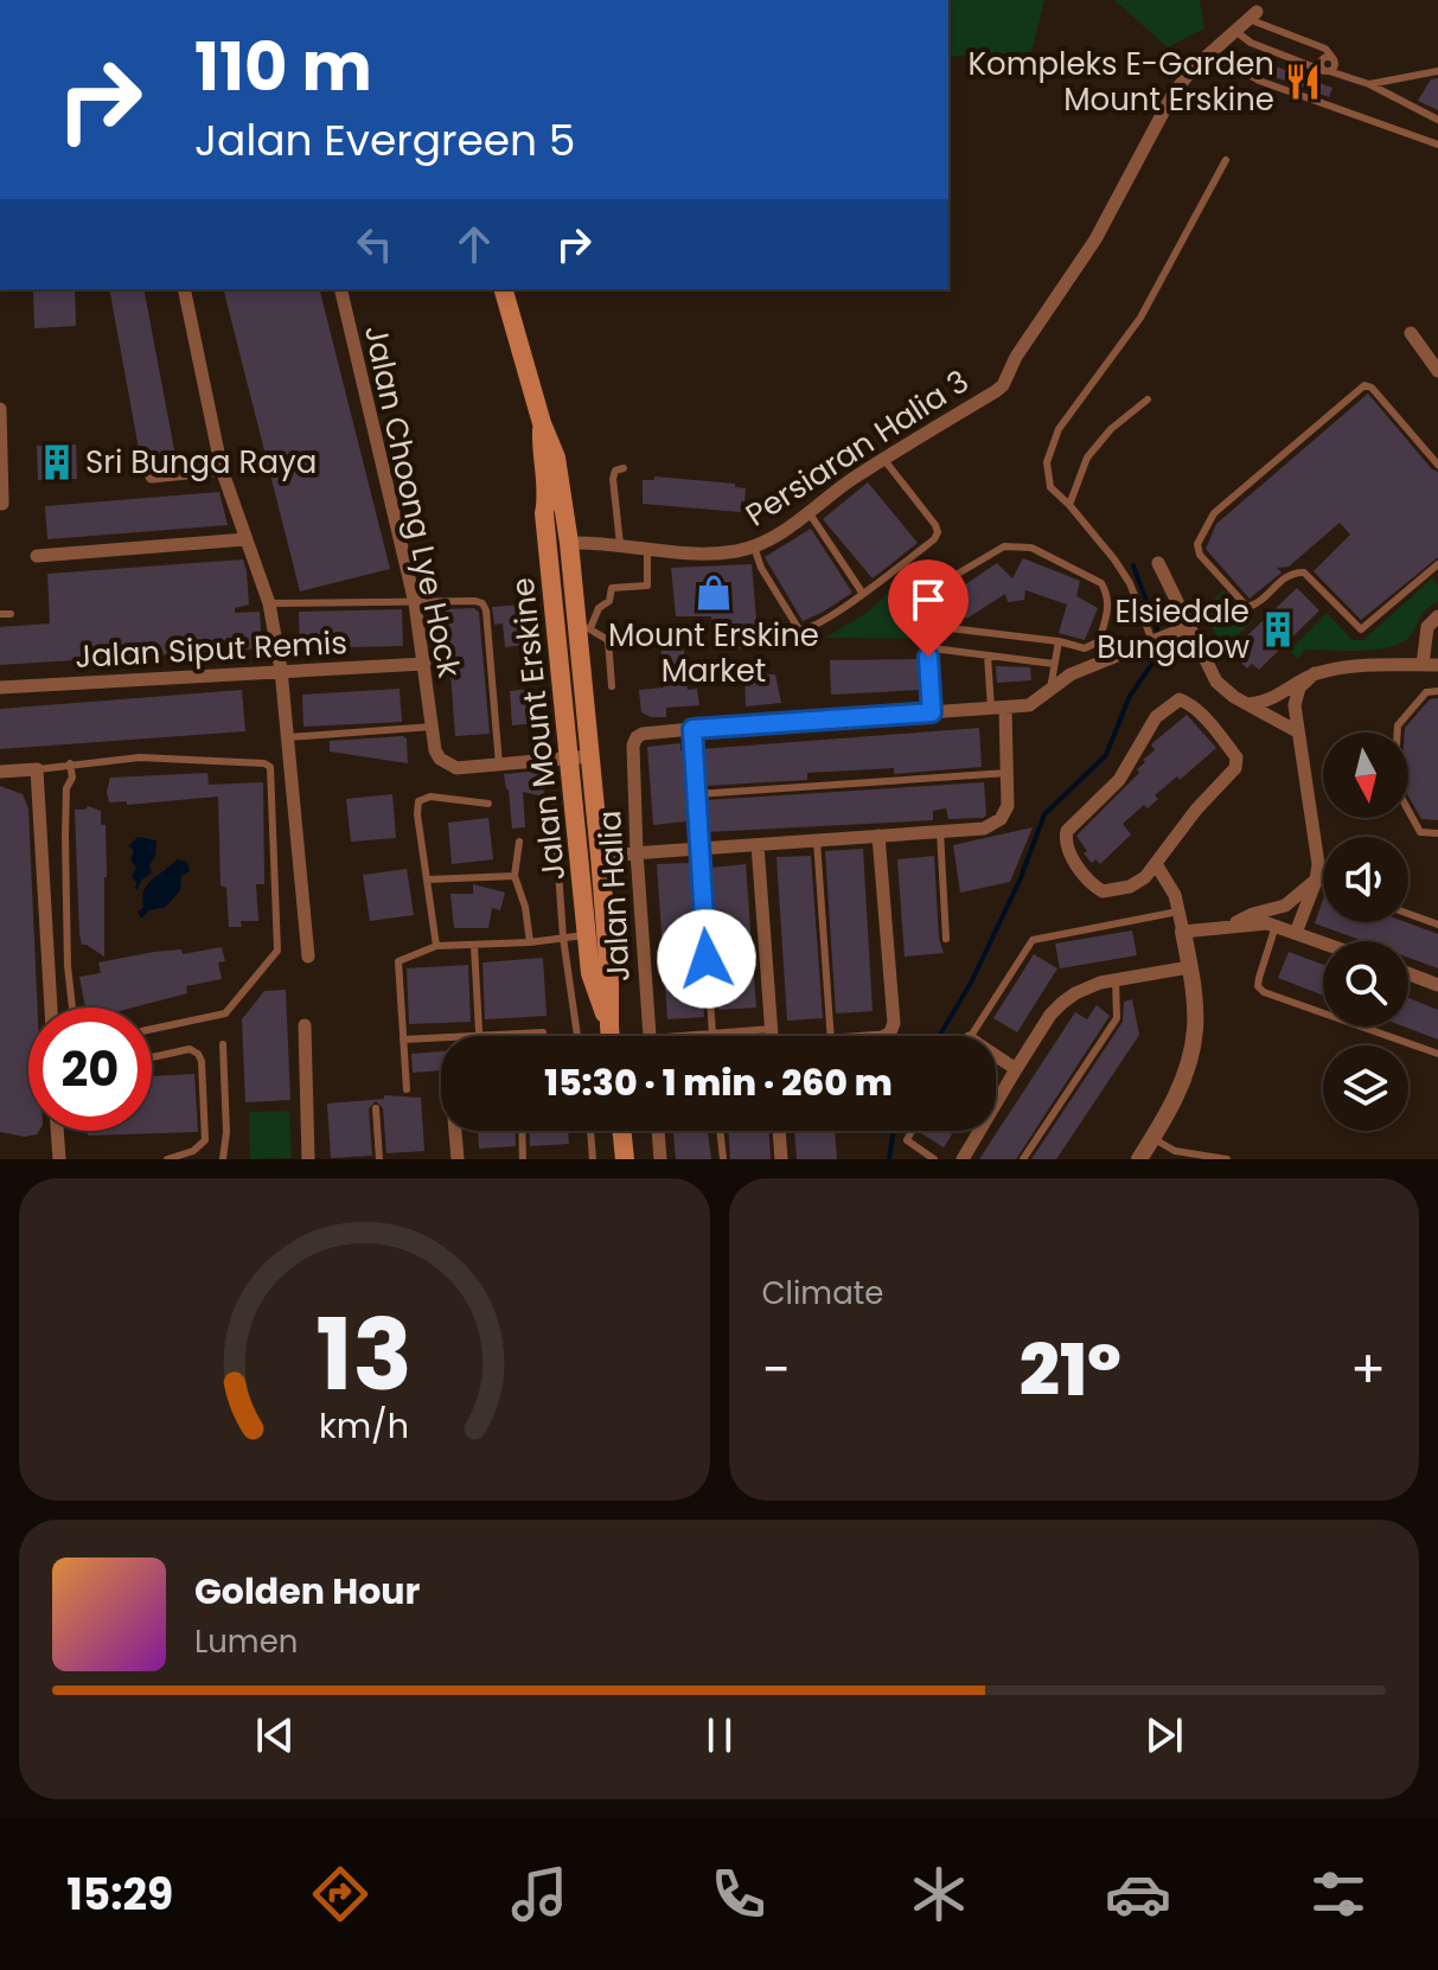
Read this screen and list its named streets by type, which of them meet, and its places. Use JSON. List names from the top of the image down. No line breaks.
{"streets":{"main road":["Jalan Mount Erskine"],"street":["Persiaran Halia 3","Jalan Choong Lye Hock","Jalan Siput Remis","Jalan Halia"]},"crossings":[["Persiaran Halia 3","Jalan Mount Erskine"],["Jalan Choong Lye Hock","Jalan Siput Remis"]],"places":{"restaurant":["Kompleks E-Garden Mount Erskine"],"building":["Sri Bunga Raya","Elsiedale Bungalow"],"shop":["Mount Erskine Market"]},"north":"bottom","page":{"turn":["110 m","Jalan Evergreen 5"],"limit":"20","trip":"15:30 · 1 min · 260 m","tile":"Climate","heat":["−","21°","+"],"song":["Golden Hour","Lumen"],"tabs":"15:29","gauge":["13","km/h"]}}
